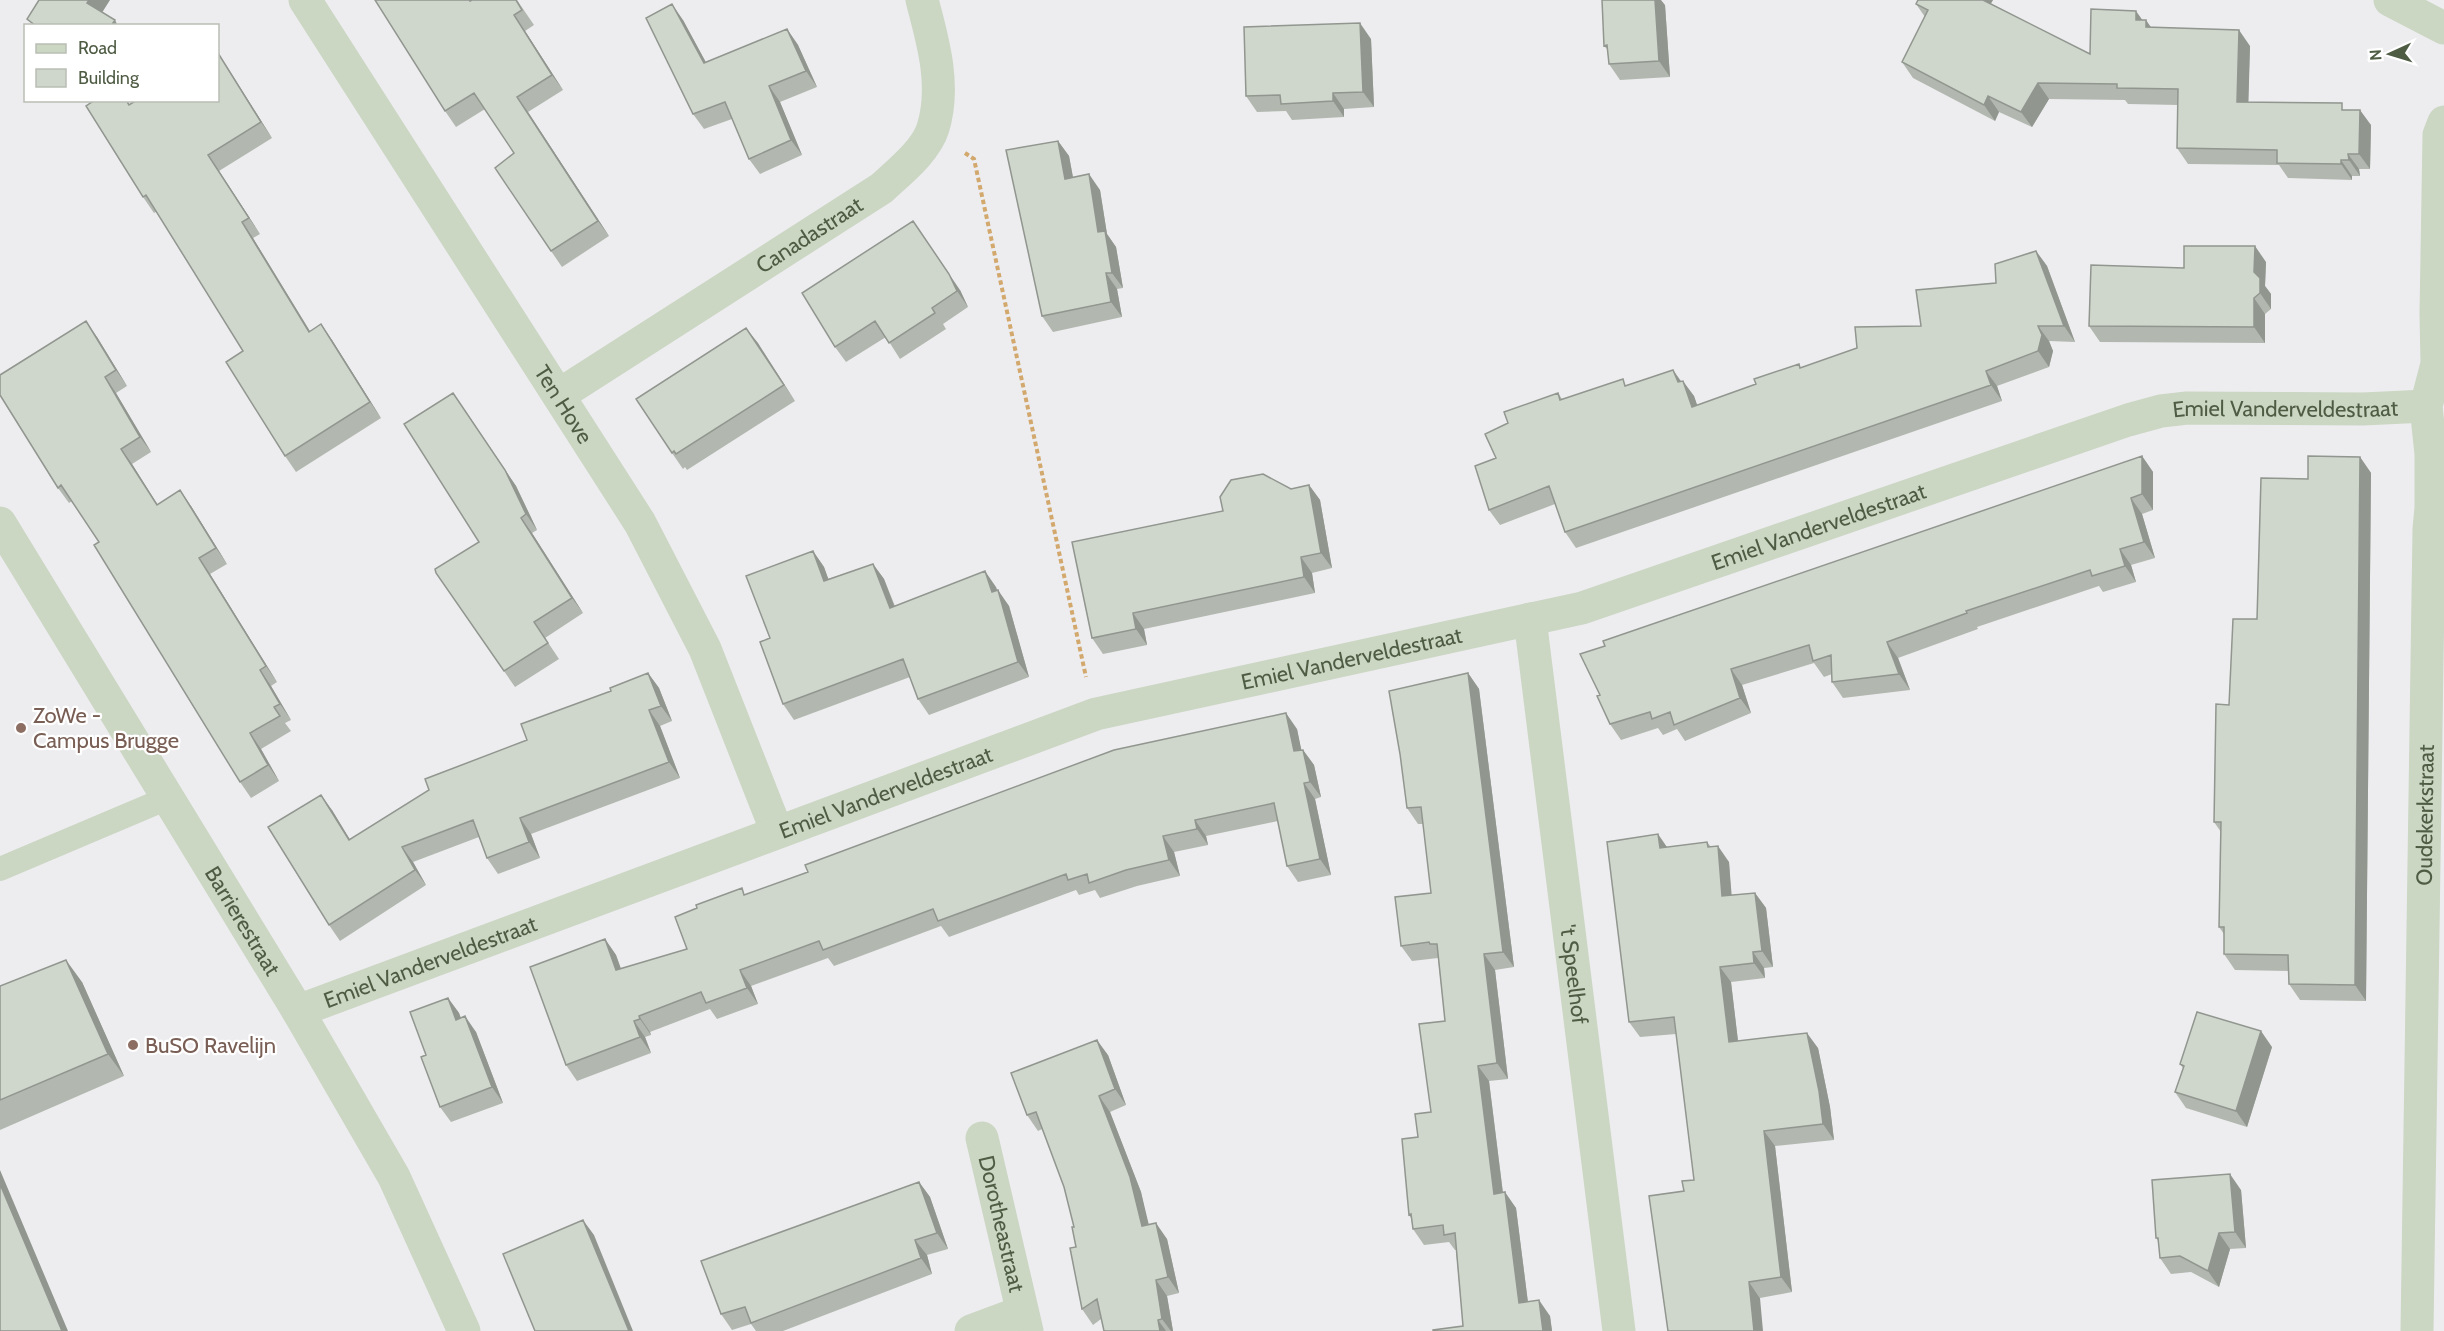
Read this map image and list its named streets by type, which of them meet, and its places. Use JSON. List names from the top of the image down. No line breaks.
{"streets":{"street":["Canadastraat","Ten Hove","Emiel Vanderveldestraat","Oudekerkstraat","Barrierestraat","'t Speelhof","Dorotheastraat"]},"crossings":[["Canadastraat","Ten Hove"],["Ten Hove","Emiel Vanderveldestraat"],["Emiel Vanderveldestraat","Oudekerkstraat"],["Emiel Vanderveldestraat","Barrierestraat"],["Emiel Vanderveldestraat","'t Speelhof"]],"places":["ZoWe - Campus Brugge","BuSO Ravelijn"],"legend":["Road","Building"],"north":"left"}
